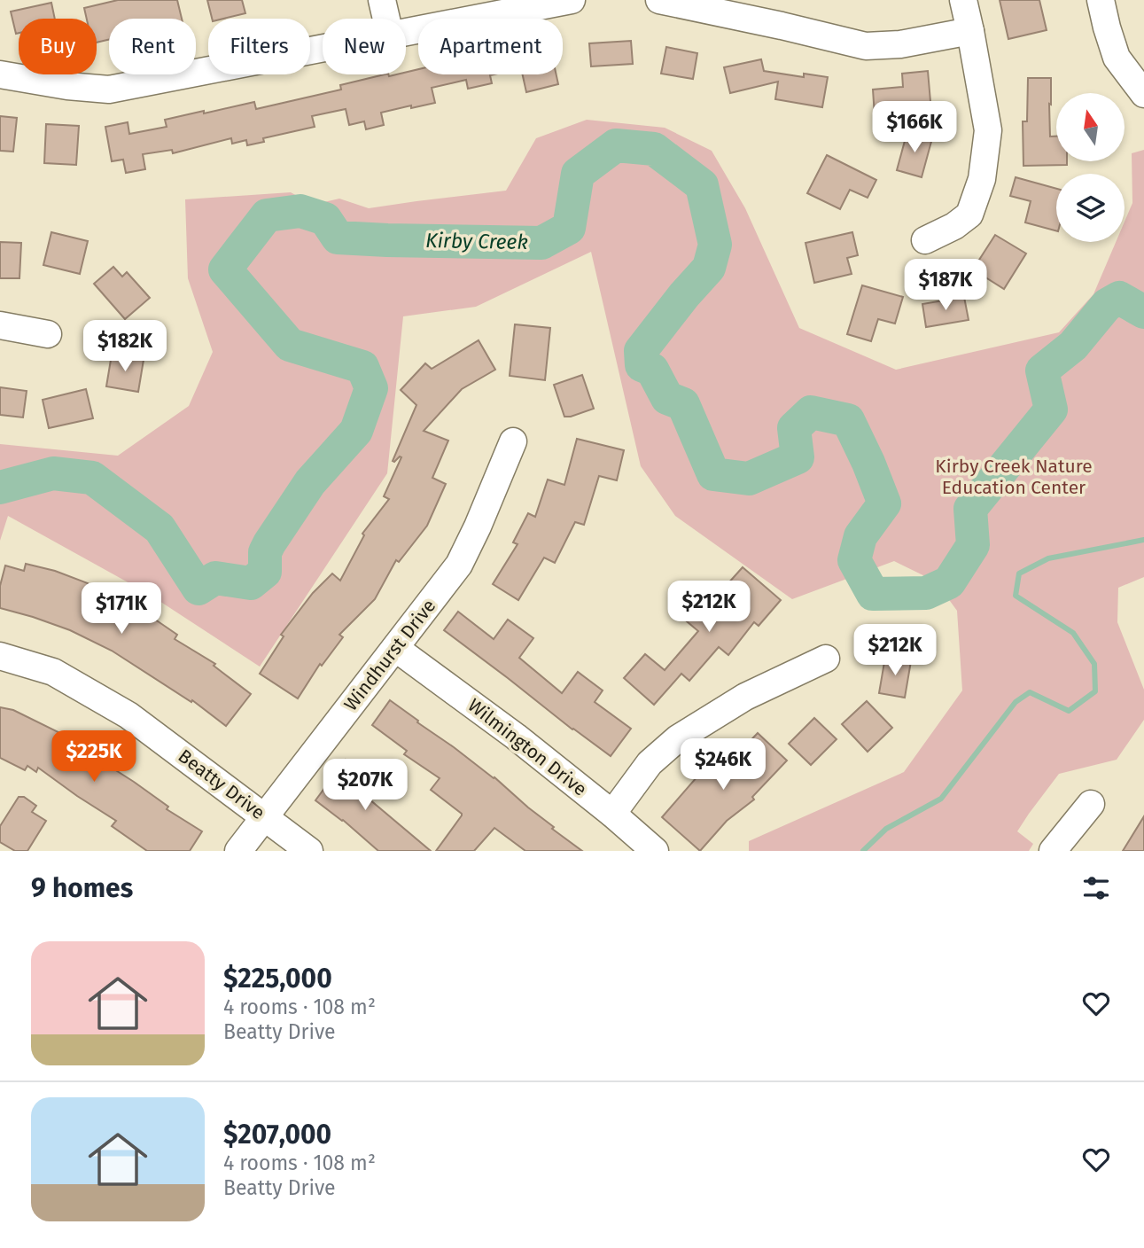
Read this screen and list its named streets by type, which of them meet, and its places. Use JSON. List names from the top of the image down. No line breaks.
{"streets":{"street":["Windhurst Drive","Wilmington Drive","Beatty Drive"]},"crossings":[["Windhurst Drive","Wilmington Drive"],["Windhurst Drive","Beatty Drive"]],"water":["Kirby Creek"],"parks":["Kirby Creek Nature Education Center"],"north":"top","page":{"chip":["Buy","Rent","Filters","New","Apartment"],"price":["$166K","$187K","$182K","$212K","$171K","$212K","$225K","$246K","$207K"],"heading":"9 homes","list":[{"name":"$225,000","note":"4 rooms · 108 m² · Beatty Drive"},{"name":"$207,000","note":"4 rooms · 108 m² · Beatty Drive"}]}}
